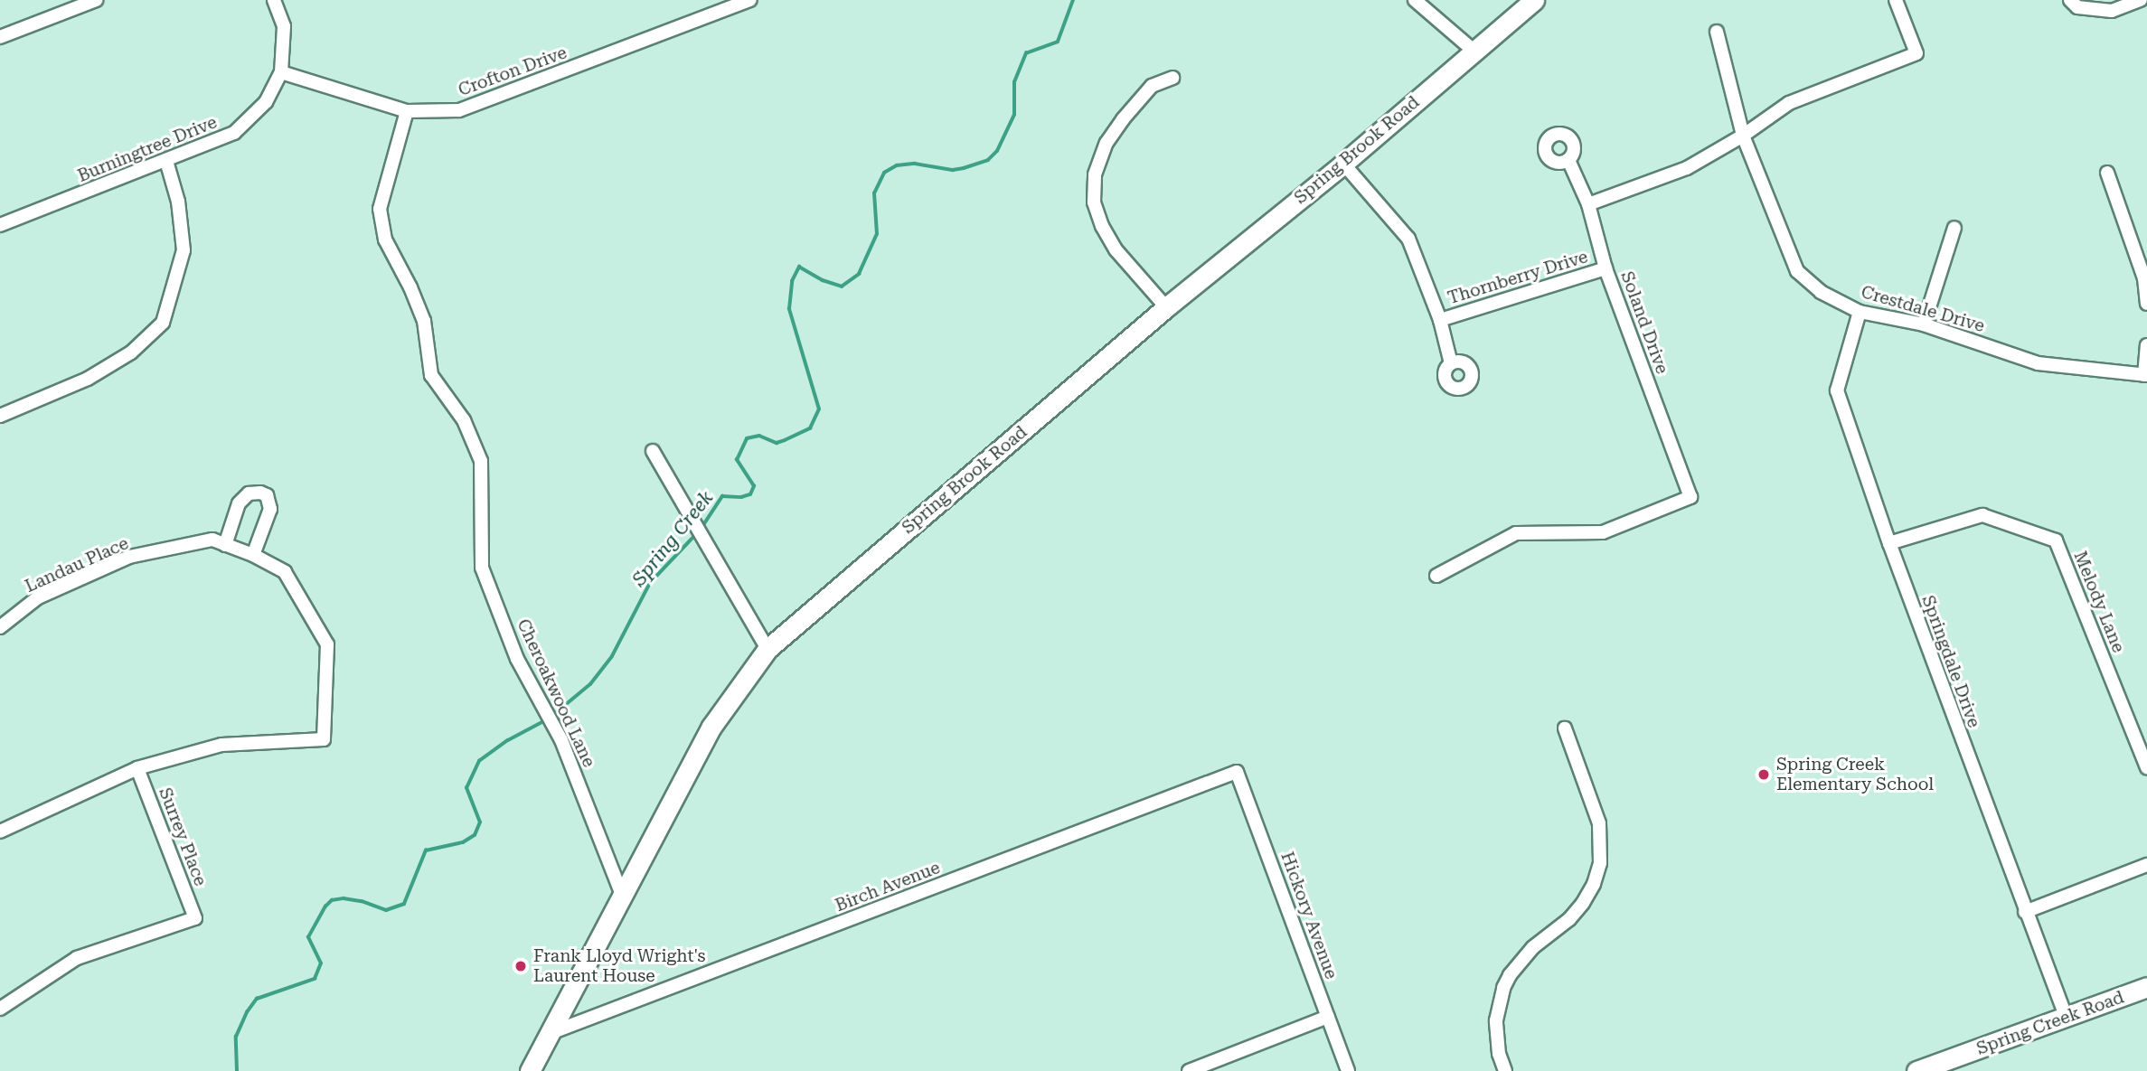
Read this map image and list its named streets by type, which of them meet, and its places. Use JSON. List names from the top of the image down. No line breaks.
{"streets":{"street":["Crofton Drive","Burningtree Drive","Spring Brook Road","Thornberry Drive","Crestdale Drive","Soland Drive","Landau Place","Melody Lane","Springdale Drive","Cheroakwood Lane","Surrey Place","Birch Avenue","Hickory Avenue","Spring Creek Road"]},"crossings":[["Crofton Drive","Burningtree Drive"],["Crofton Drive","Cheroakwood Lane"],["Spring Brook Road","Cheroakwood Lane"],["Spring Brook Road","Birch Avenue"],["Thornberry Drive","Soland Drive"],["Crestdale Drive","Springdale Drive"],["Melody Lane","Springdale Drive"],["Springdale Drive","Spring Creek Road"],["Birch Avenue","Hickory Avenue"]],"water":["Spring Creek"],"places":["Spring Creek Elementary School","Frank Lloyd Wright's Laurent House"]}
